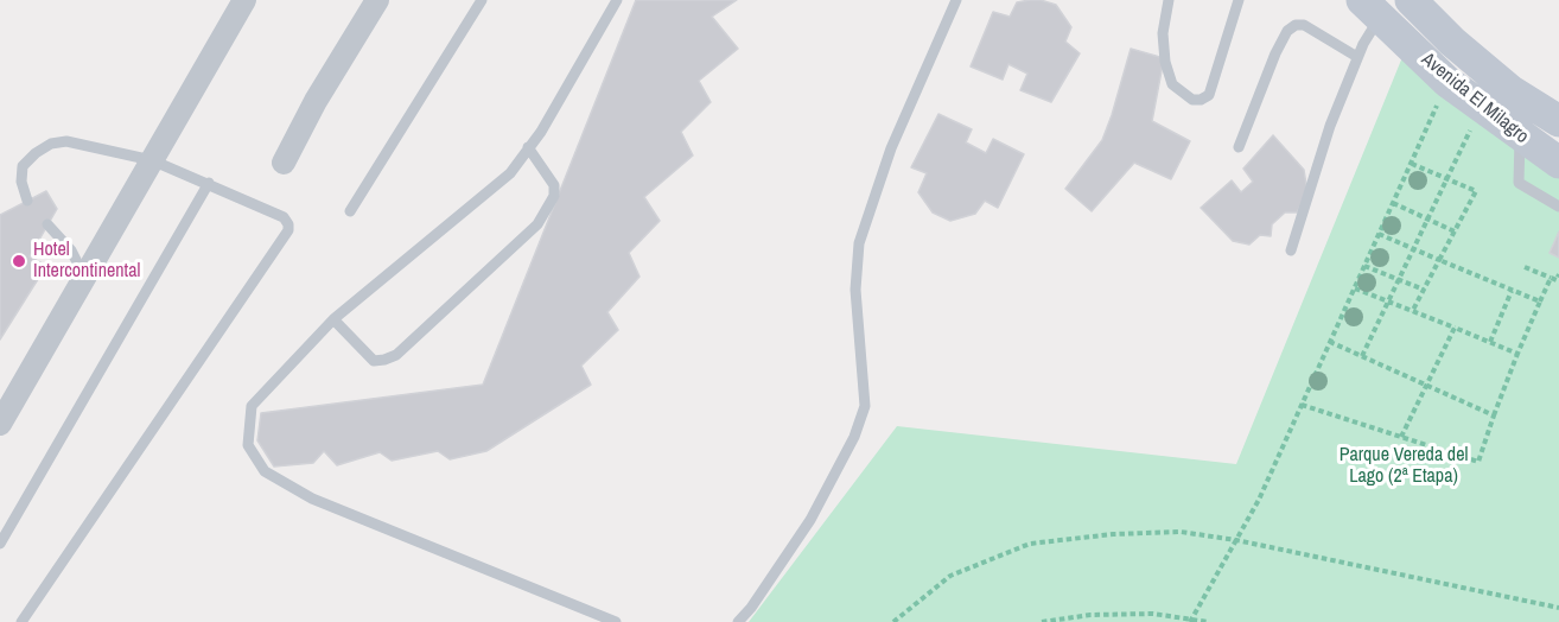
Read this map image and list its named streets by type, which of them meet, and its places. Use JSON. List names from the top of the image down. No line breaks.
{"streets":{"main road":["Avenida El Milagro"]},"parks":["Parque Vereda del Lago (2ª Etapa)"],"places":["Hotel Intercontinental"]}
